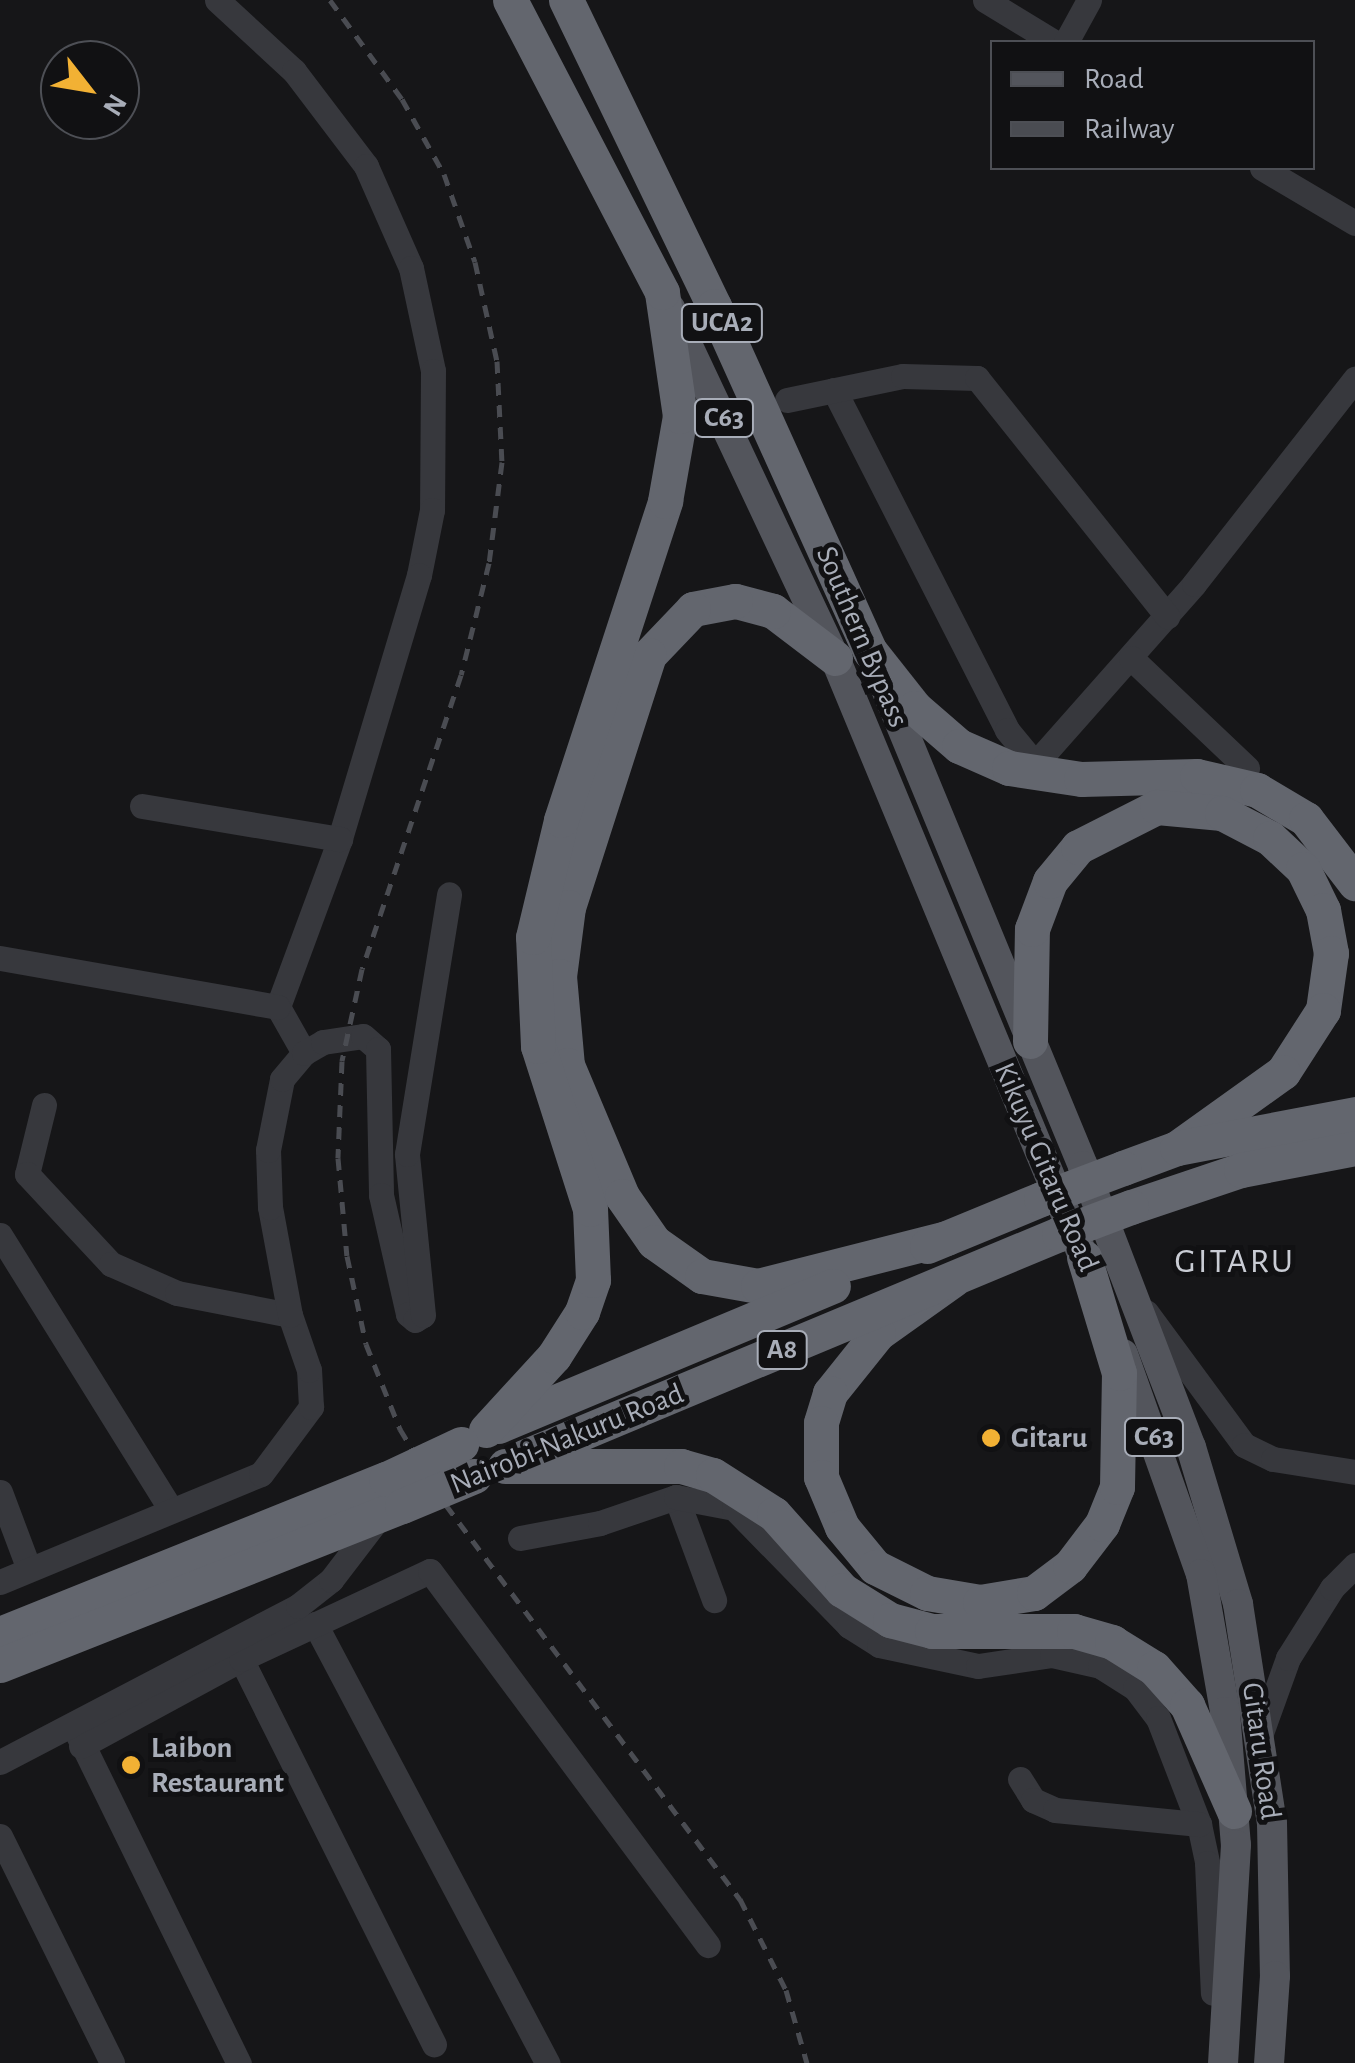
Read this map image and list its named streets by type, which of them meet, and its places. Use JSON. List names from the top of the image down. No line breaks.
{"streets":{"highway":["UCA2","C63","Southern Bypass","A8","Nairobi-Nakuru Road"],"main road":["Kikuyu Gitaru Road","Gitaru Road"]},"crossings":[["UCA2","Southern Bypass"],["C63","Kikuyu Gitaru Road"],["C63","Nairobi-Nakuru Road"],["C63","Gitaru Road"],["Southern Bypass","Kikuyu Gitaru Road"],["Southern Bypass","Gitaru Road"],["Kikuyu Gitaru Road","Nairobi-Nakuru Road"],["Kikuyu Gitaru Road","Gitaru Road"],["A8","Nairobi-Nakuru Road"]],"districts":["GITARU"],"places":["Gitaru","Laibon Restaurant"],"legend":["Road","Railway"],"north":"bottom right"}
